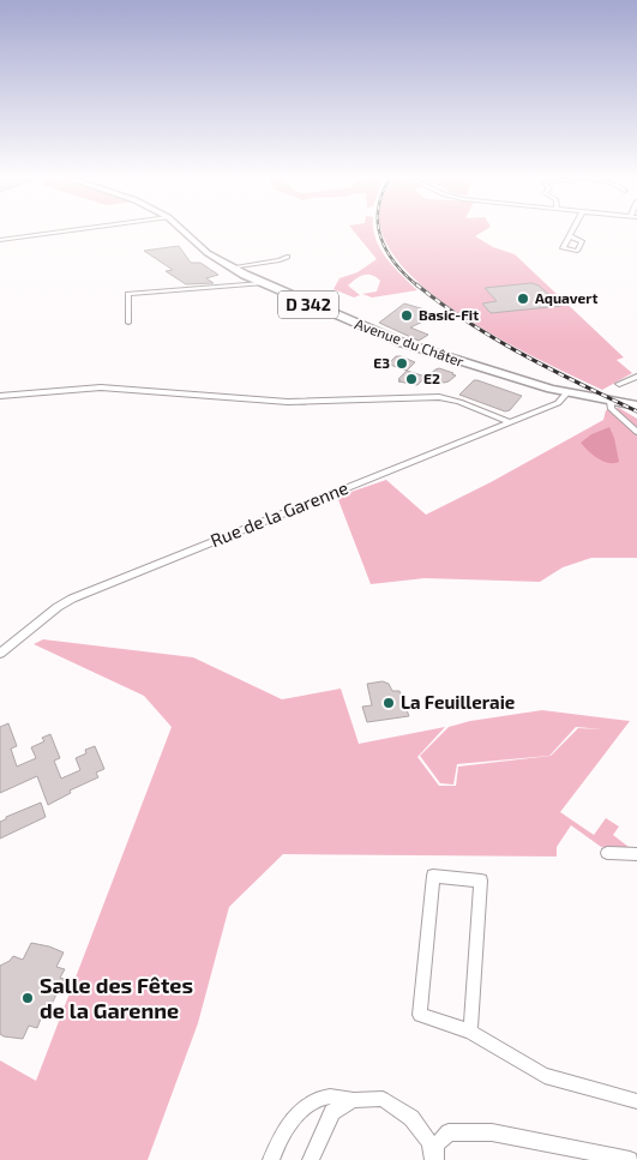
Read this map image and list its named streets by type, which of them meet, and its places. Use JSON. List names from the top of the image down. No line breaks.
{"streets":{"main road":["D 342","Avenue du Châter"],"street":["Rue de la Garenne"]},"crossings":[["D 342","Avenue du Châter"],["D 342","Rue de la Garenne"],["Avenue du Châter","Rue de la Garenne"]],"places":["Aquavert","Basic-Fit","E3","E2","La Feuilleraie","Salle des Fêtes de la Garenne"]}
